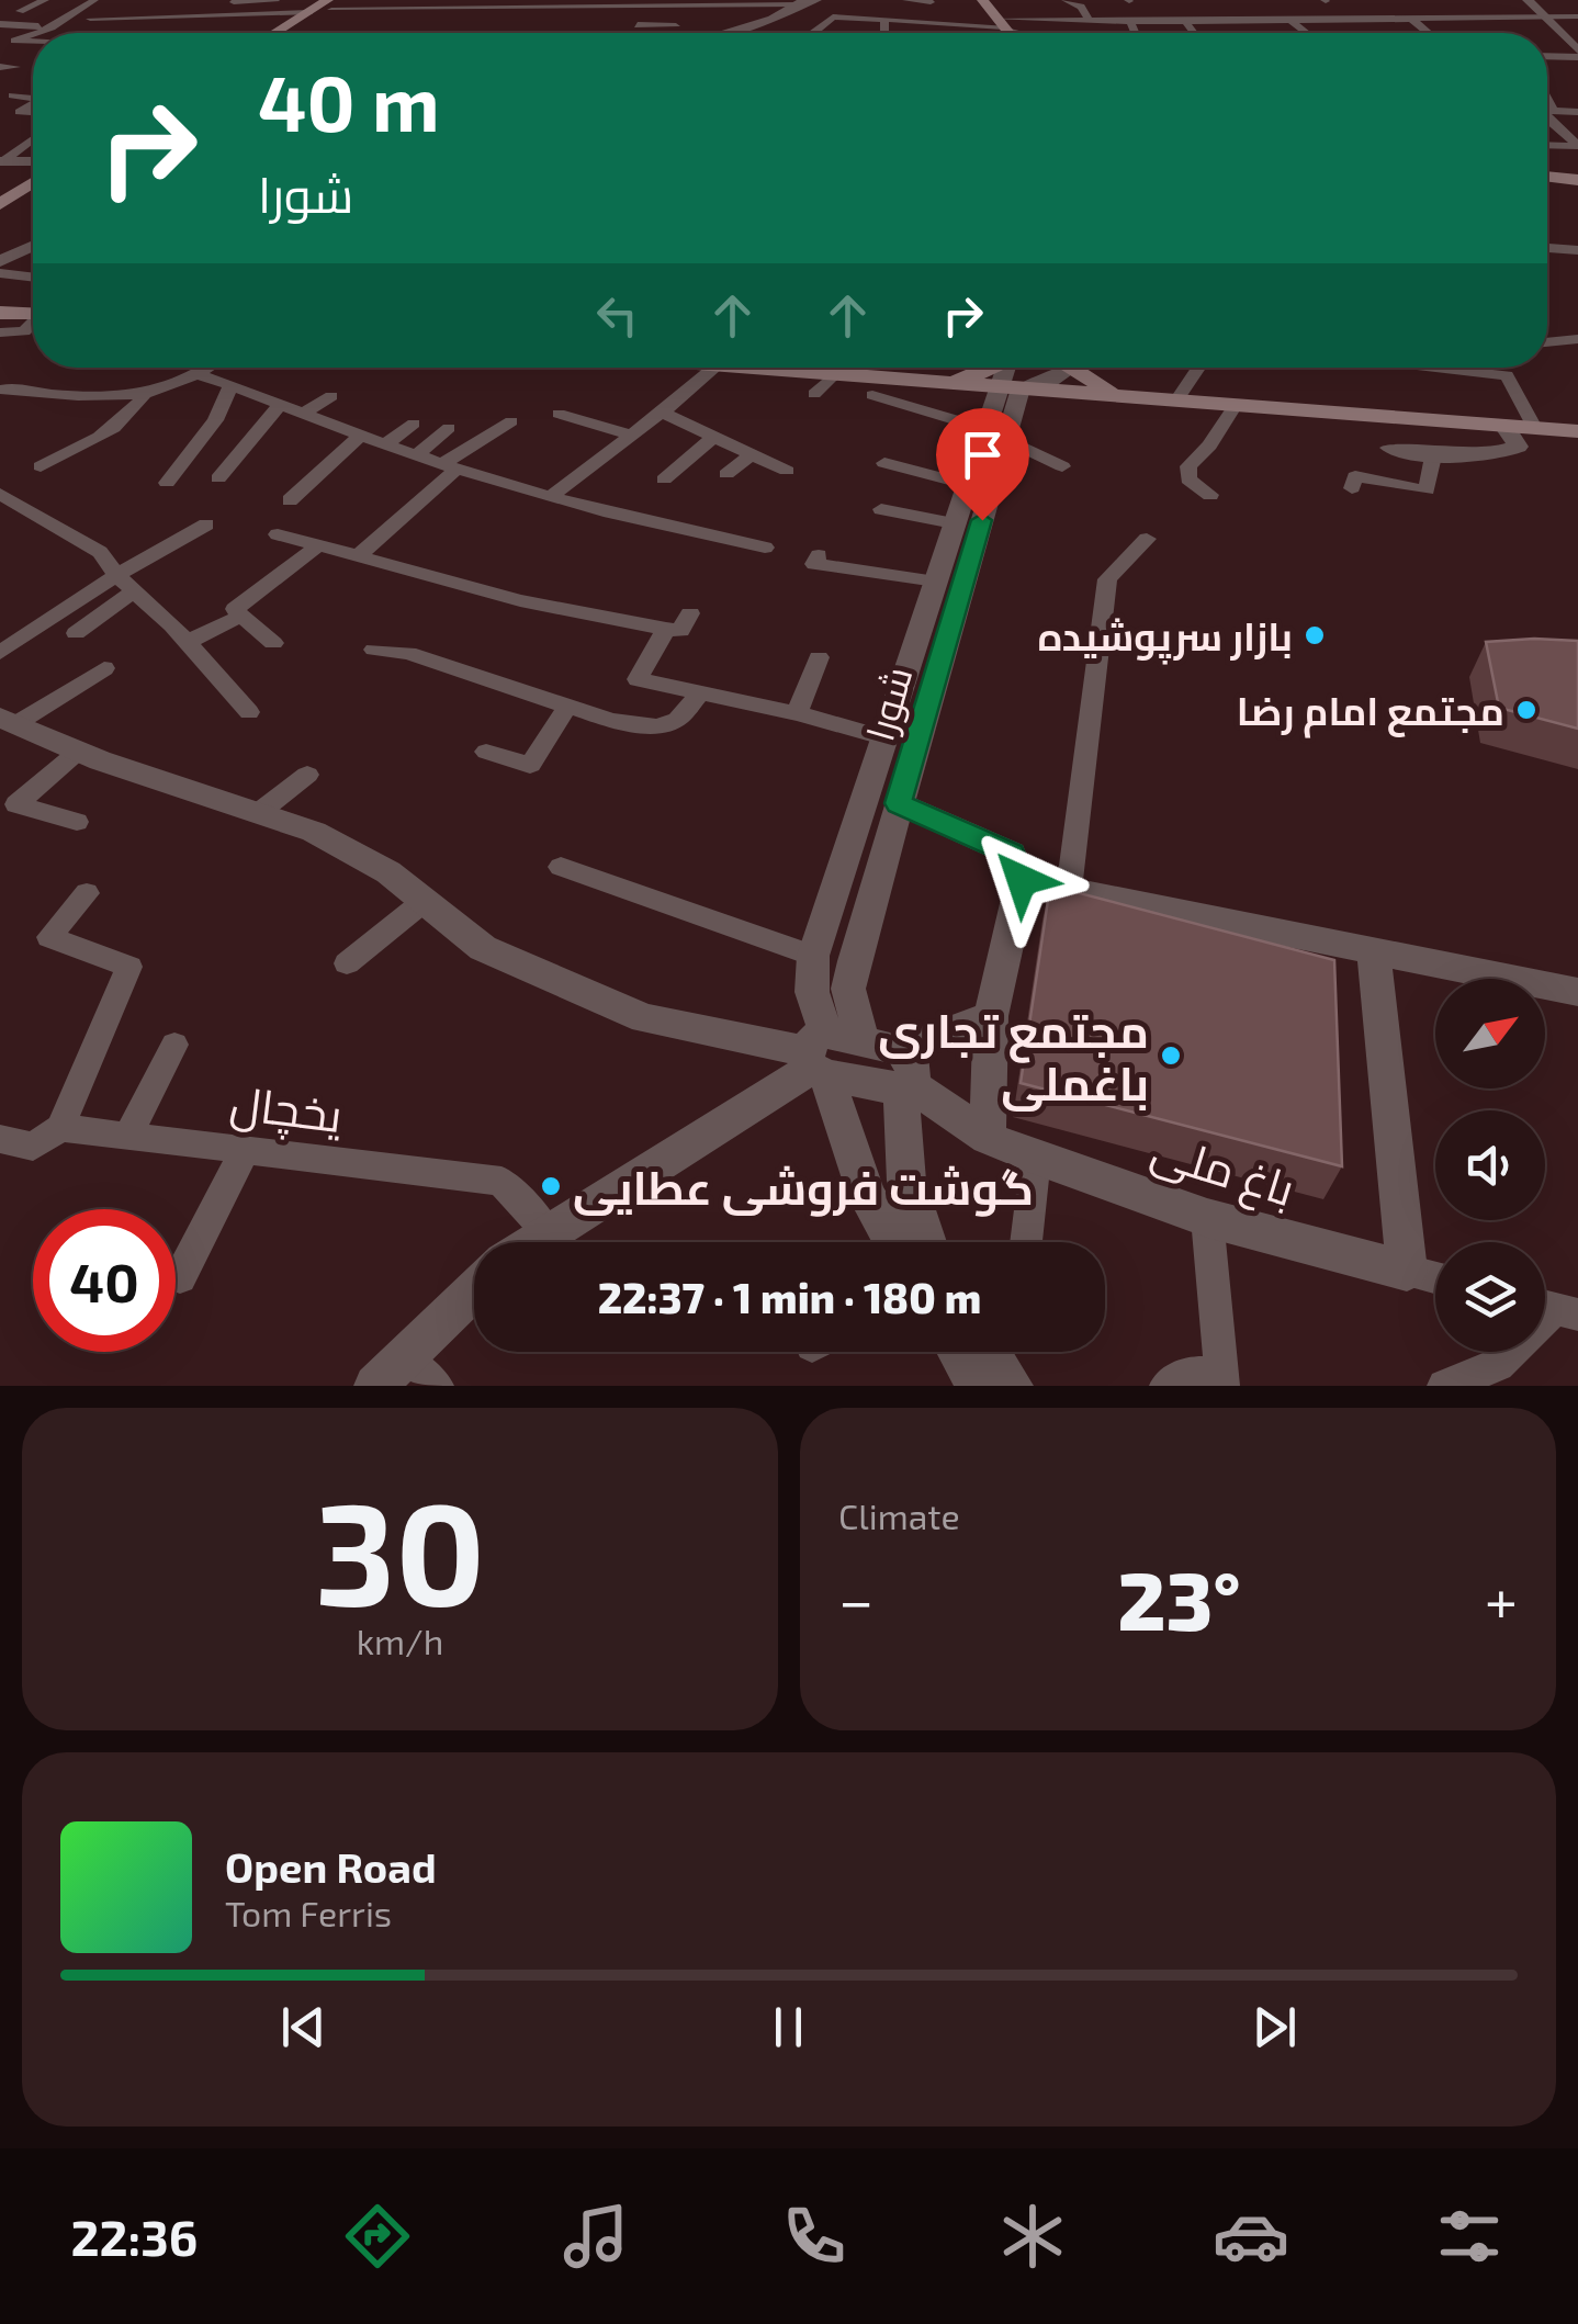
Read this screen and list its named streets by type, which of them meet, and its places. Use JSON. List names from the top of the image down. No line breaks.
{"streets":{"street":["شورا","یخچال","باغ ملی"]},"places":["بازار سرپوشیده","مجتمع امام رضا","مجتمع تجاری باغملی","گوشت فروشی عطایی"],"north":"top right","page":{"turn":["40 m","شورا"],"limit":"40","trip":"22:37 · 1 min · 180 m","tile":[["30","km/h"],"Climate"],"heat":["−","23°","+"],"song":["Open Road","Tom Ferris"],"tabs":"22:36"}}
